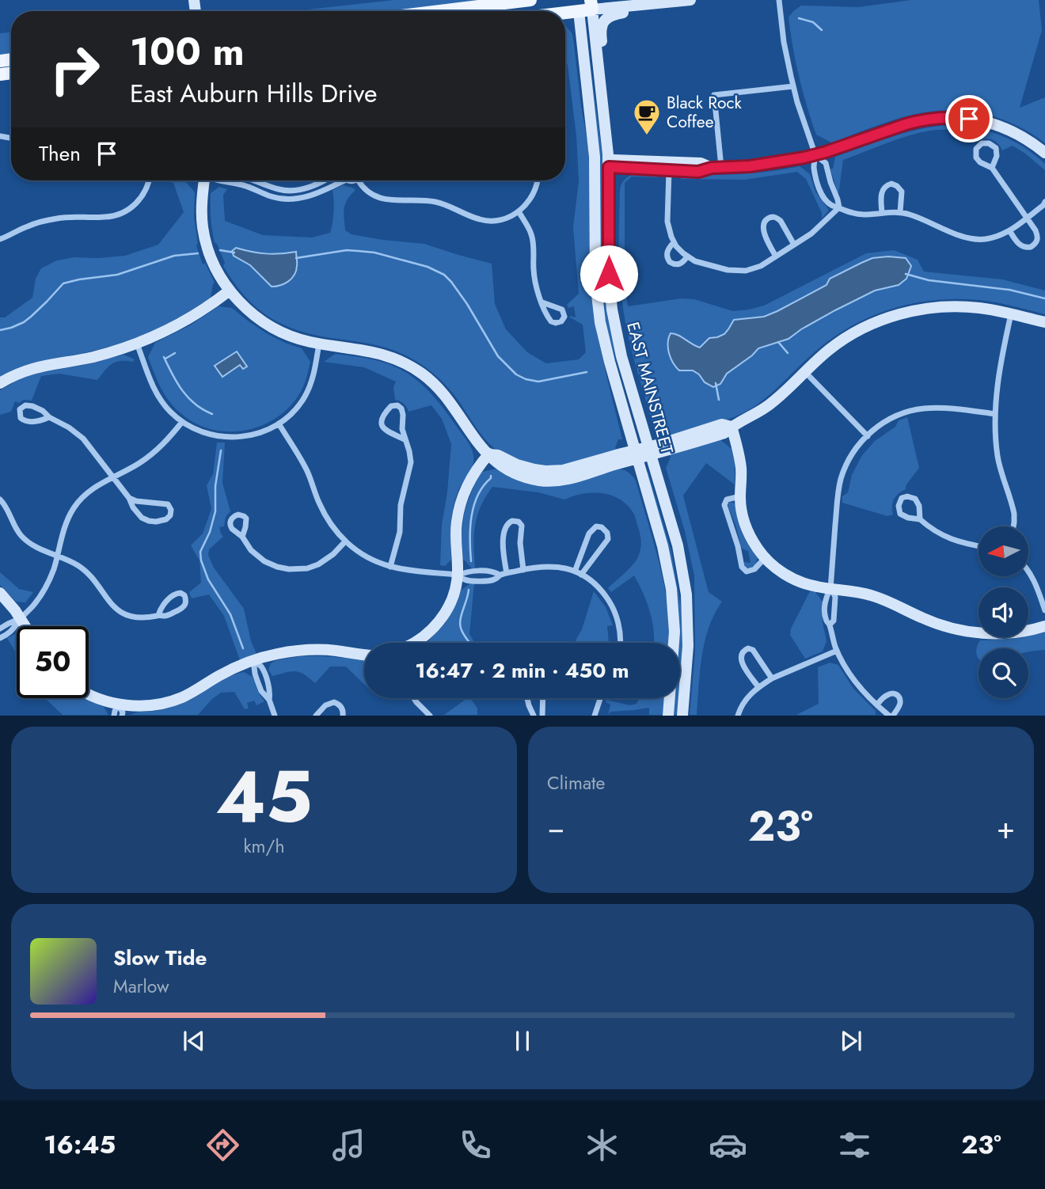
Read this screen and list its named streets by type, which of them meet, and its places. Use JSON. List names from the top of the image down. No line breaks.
{"streets":{"street":["EAST MAINSTREET"]},"places":{"cafe":["Black Rock Coffee"]},"north":"left","page":{"turn":["100 m","East Auburn Hills Drive"],"then":"Then","limit":"50","trip":"16:47 · 2 min · 450 m","tile":[["45","km/h"],"Climate"],"heat":["−","23°","+"],"song":["Slow Tide","Marlow"],"tabs":["16:45","23°"]}}
